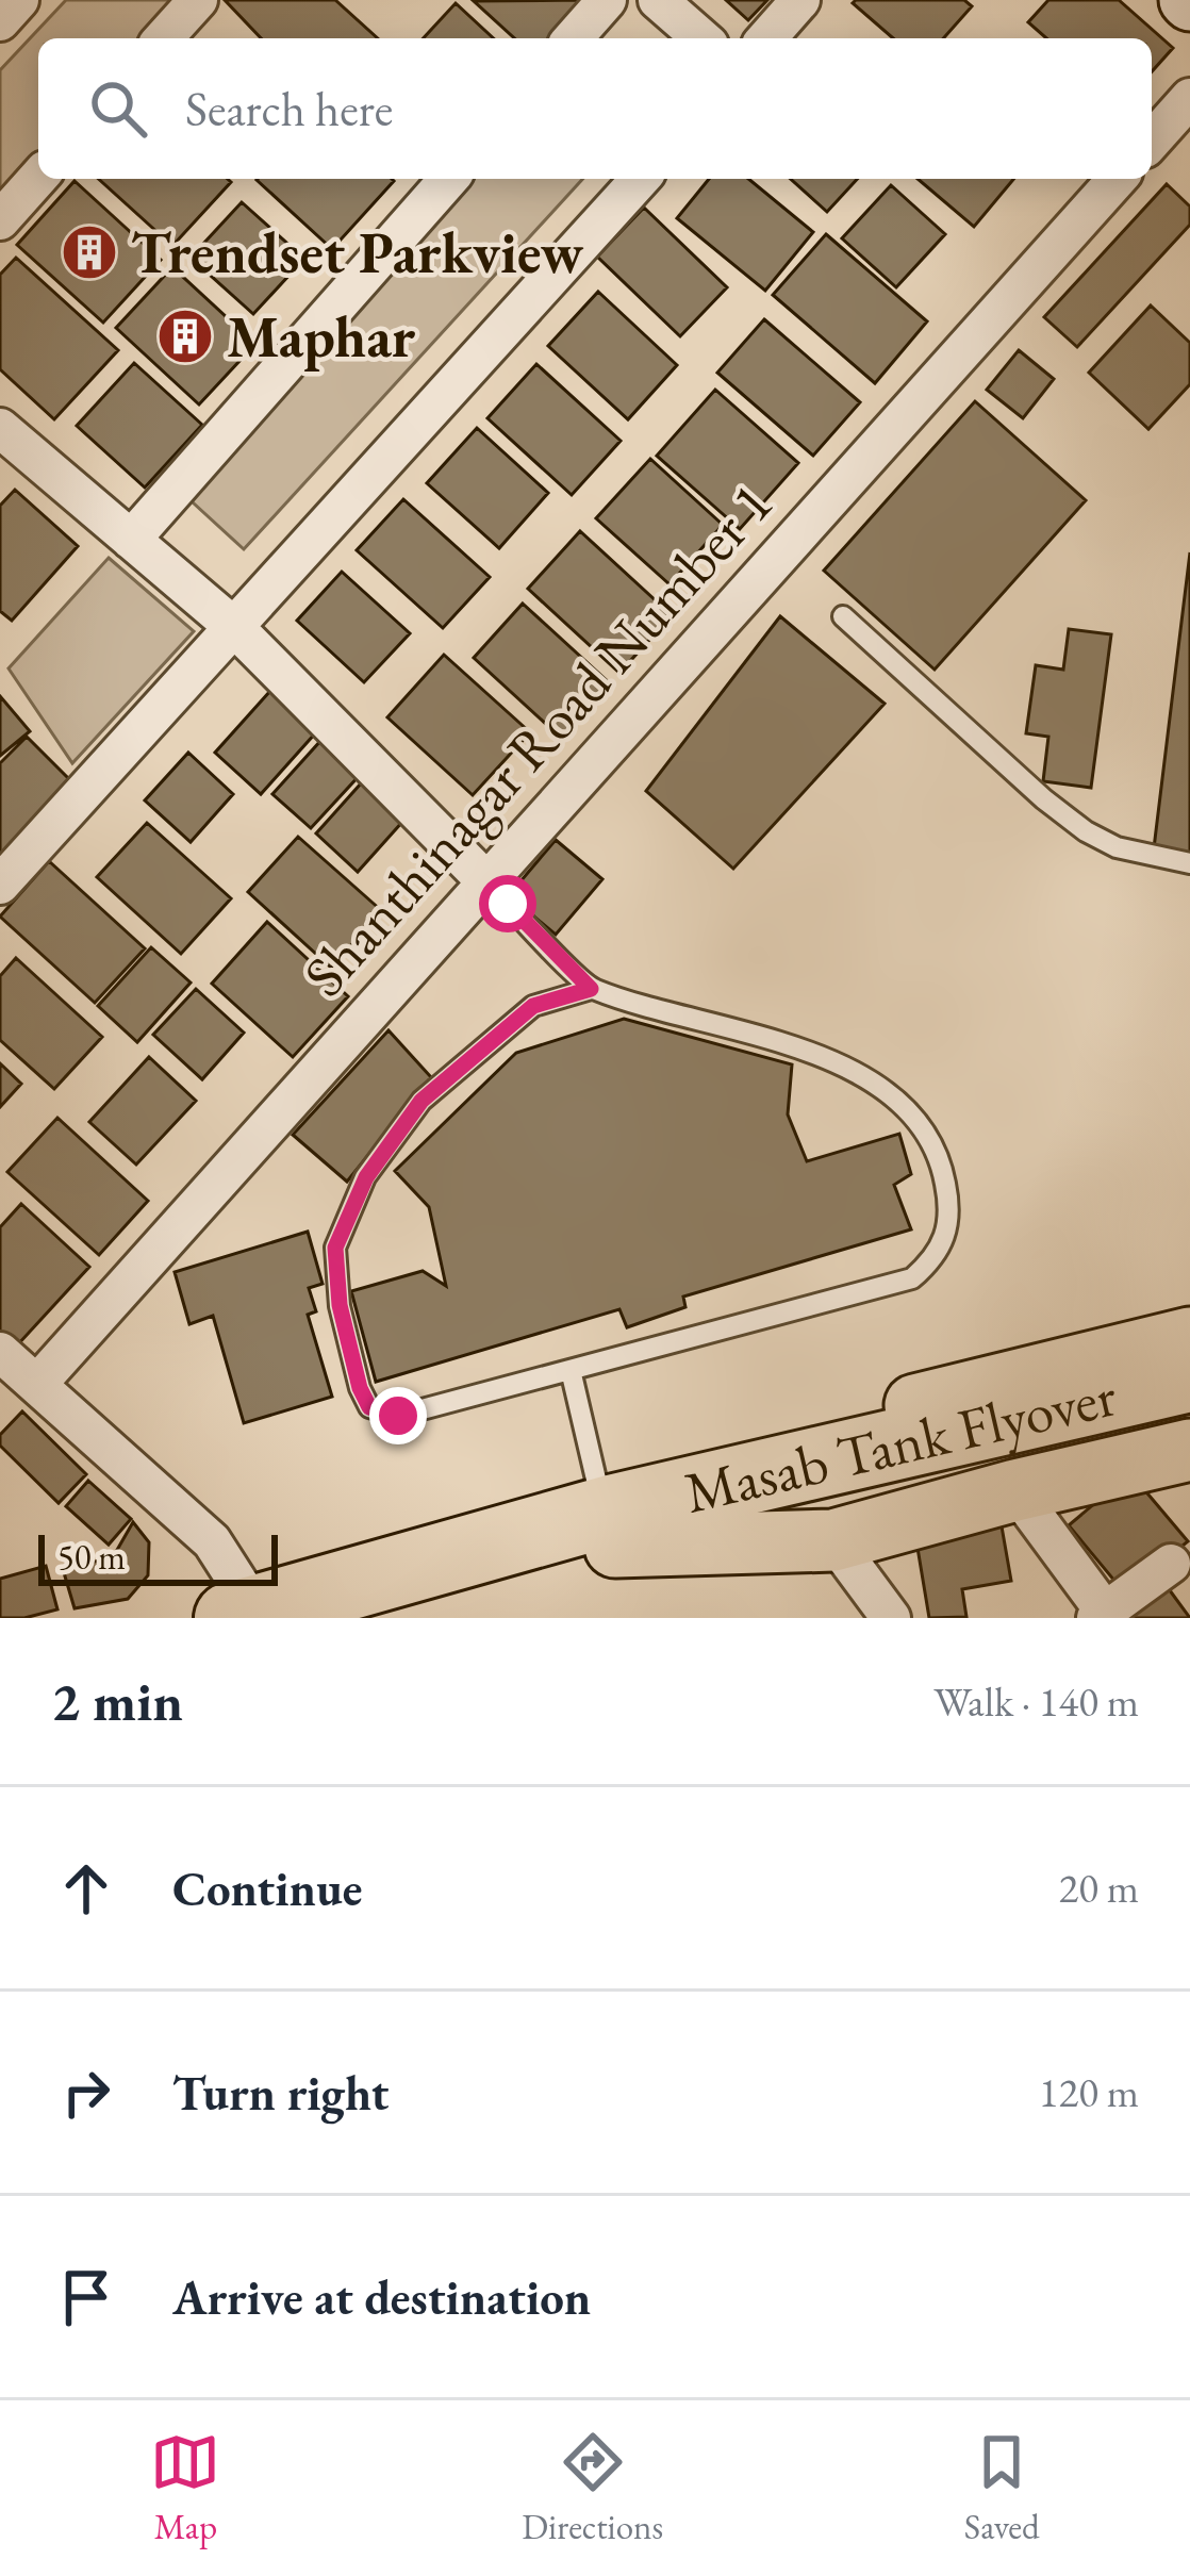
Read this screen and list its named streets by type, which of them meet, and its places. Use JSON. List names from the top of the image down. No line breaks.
{"streets":{"highway":["Masab Tank Flyover"],"street":["Shanthinagar Road Number 1"]},"places":{"building":["Trendset Parkview","Maphar"]},"scale_bar":"50 m","page":{"search":"Search here","scale":"50 m","heading":["2 min","Walk · 140 m"],"list":[["Continue","20 m"],["Turn right","120 m"],"Arrive at destination"],"nav":["Map","Directions","Saved"]}}
